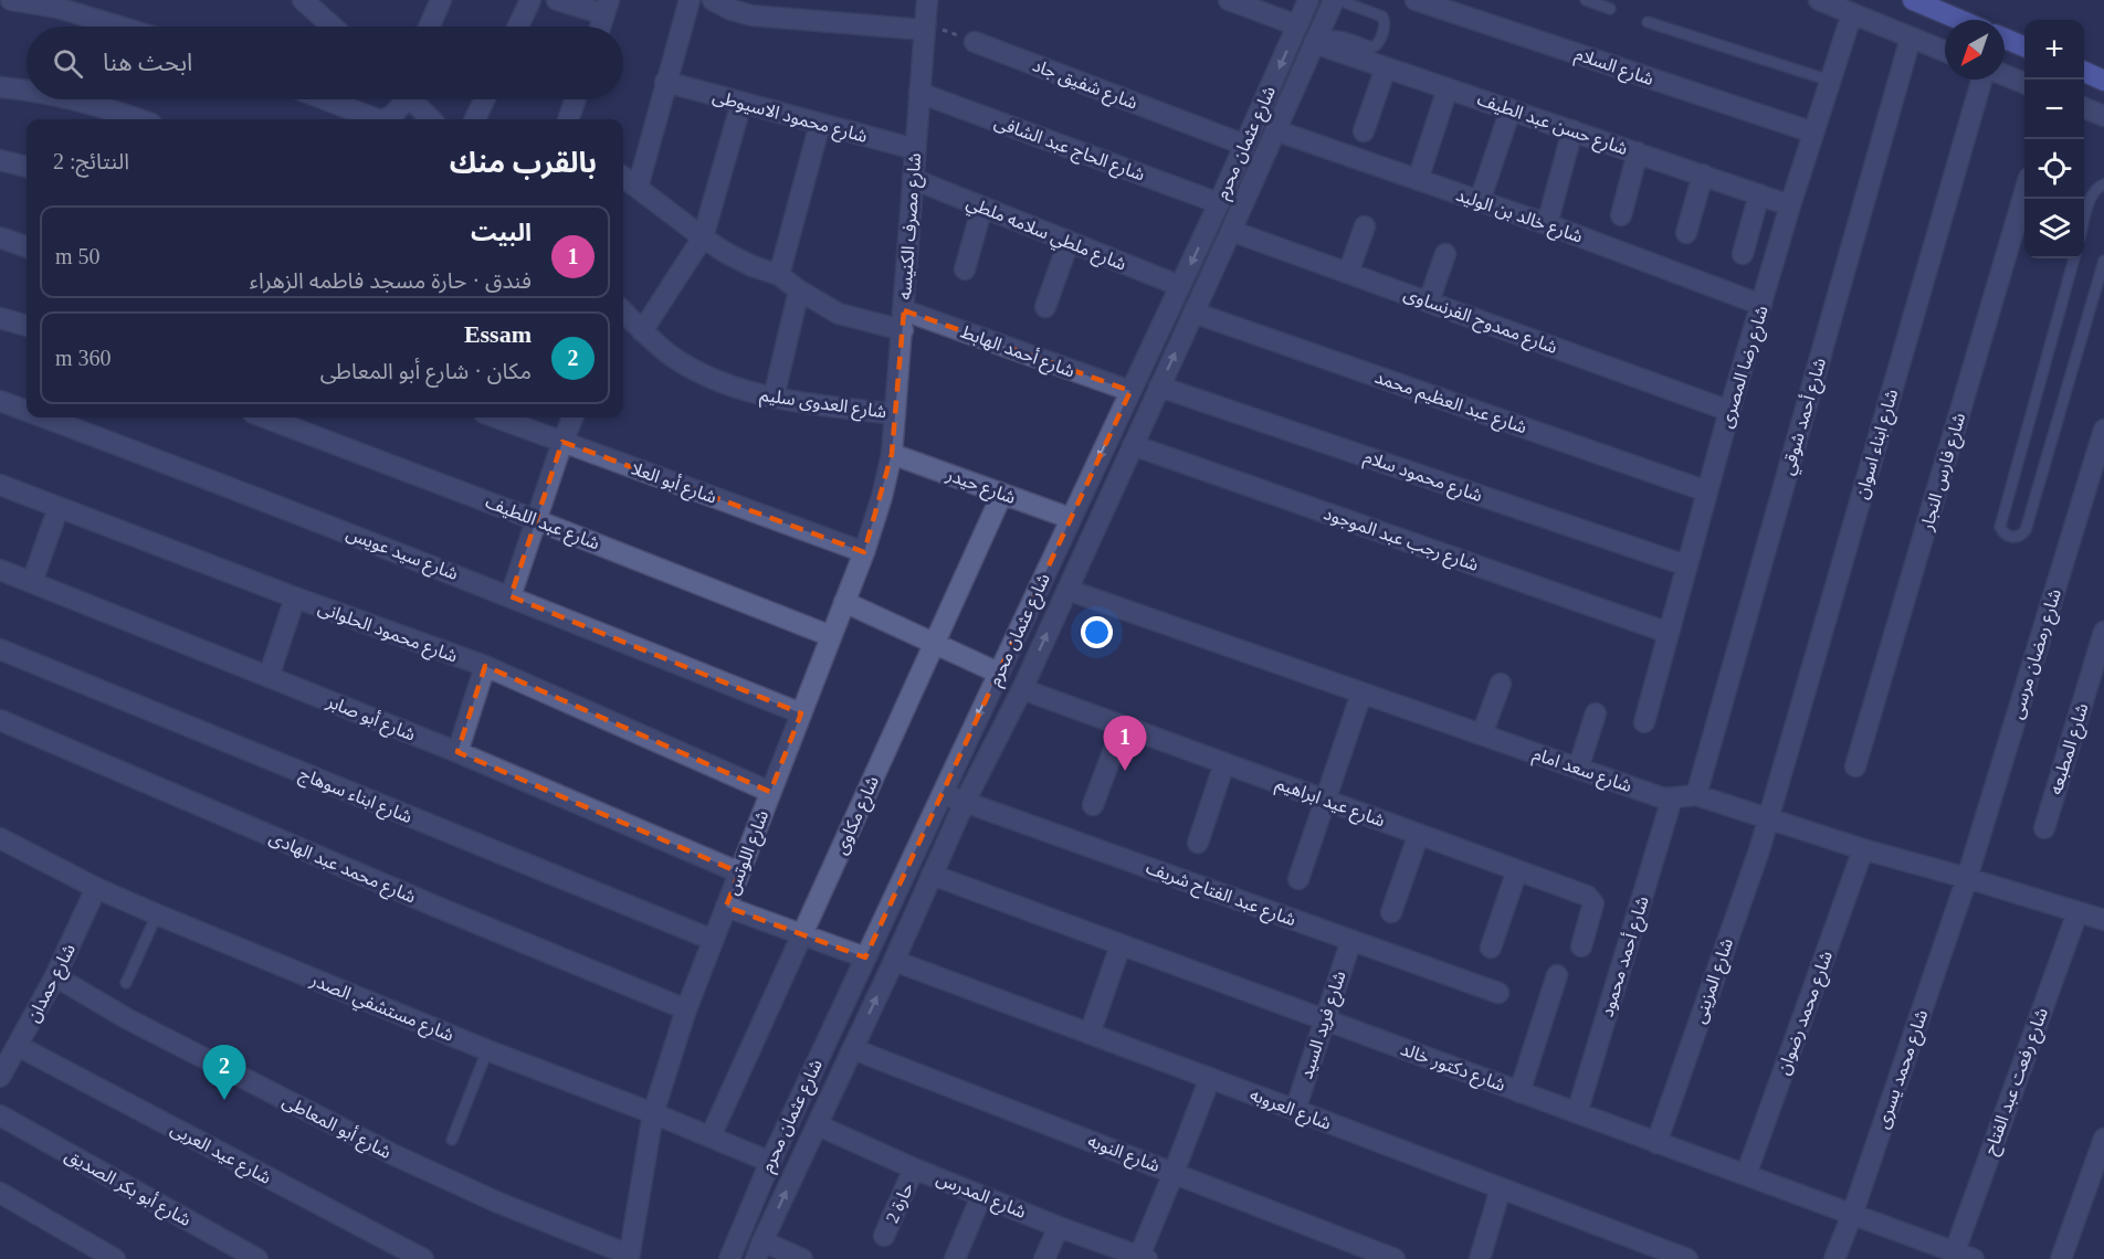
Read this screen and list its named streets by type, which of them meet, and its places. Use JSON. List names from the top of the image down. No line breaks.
{"streets":{"street":["شارع السلام","شارع شفيق جاد","شارع محمود الاسيوطى","شارع حسن عبد الطيف","شارع عثمان محرم","شارع الحاج عبد الشافى","شارع خالد بن الوليد","شارع مصرف الكنيسه","شارع ملطي سلامه ملطي","شارع ممدوح الفرنساوى","شارع أحمد الهابط","شارع رضا المصرى","شارع عبد العظيم محمد","شارع العدوى سليم","شارع أحمد شوقي","شارع ابناء اسوان","شارع فارس النجار","شارع محمود سلام","شارع أبو العلا","شارع حيدر","شارع عبد اللطيف","شارع رجب عبد الموجود","شارع سيد عويس","شارع محمود الحلوانى","شارع رمضان مرسى","شارع أبو صابر","شارع المطبعه","شارع سعد امام","شارع ابناء سوهاج","شارع عيد ابراهيم","شارع مكاوى","شارع اللوتس","شارع محمد عبد الهادى","شارع عبد الفتاح شريف","شارع أحمد محمود","شارع المزينى","شارع حمدان","شارع مستشفي الصدر","شارع محمد رضوان","شارع فريد السيد","شارع دكتور خالد","شارع محمد يسرى","شارع رفعت عبد الفتاح","شارع العروبه","شارع أبو المعاطى","شارع عيد العربى","شارع النوبه","شارع أبو بكر الصديق","شارع المدرس","حارة 2"]},"crossings":[["شارع السلام","شارع رضا المصرى"],["شارع شفيق جاد","شارع عثمان محرم"],["شارع محمود الاسيوطى","شارع مصرف الكنيسه"],["شارع حسن عبد الطيف","شارع عثمان محرم"],["شارع حسن عبد الطيف","شارع رضا المصرى"],["شارع عثمان محرم","شارع الحاج عبد الشافى"],["شارع عثمان محرم","شارع خالد بن الوليد"],["شارع عثمان محرم","شارع ملطي سلامه ملطي"],["شارع عثمان محرم","شارع ممدوح الفرنساوى"],["شارع عثمان محرم","شارع أحمد الهابط"],["شارع عثمان محرم","شارع عبد العظيم محمد"],["شارع عثمان محرم","شارع محمود سلام"],["شارع عثمان محرم","شارع حيدر"],["شارع عثمان محرم","شارع رجب عبد الموجود"],["شارع عثمان محرم","شارع سعد امام"],["شارع عثمان محرم","شارع عيد ابراهيم"],["شارع عثمان محرم","شارع عبد الفتاح شريف"],["شارع عثمان محرم","شارع مستشفي الصدر"],["شارع عثمان محرم","شارع دكتور خالد"],["شارع عثمان محرم","شارع العروبه"],["شارع عثمان محرم","شارع النوبه"],["شارع عثمان محرم","شارع المدرس"],["شارع الحاج عبد الشافى","شارع مصرف الكنيسه"],["شارع خالد بن الوليد","شارع رضا المصرى"],["شارع مصرف الكنيسه","شارع ملطي سلامه ملطي"],["شارع مصرف الكنيسه","شارع أحمد الهابط"],["شارع مصرف الكنيسه","شارع العدوى سليم"],["شارع مصرف الكنيسه","شارع حيدر"],["شارع مصرف الكنيسه","شارع اللوتس"],["شارع ممدوح الفرنساوى","شارع رضا المصرى"],["شارع رضا المصرى","شارع عبد العظيم محمد"],["شارع رضا المصرى","شارع محمود سلام"],["شارع رضا المصرى","شارع رجب عبد الموجود"],["شارع أحمد شوقي","شارع سعد امام"],["شارع ابناء اسوان","شارع سعد امام"],["شارع ابناء اسوان","شارع المزينى"],["شارع أبو العلا","شارع اللوتس"],["شارع حيدر","شارع مكاوى"],["شارع حيدر","شارع اللوتس"],["شارع عبد اللطيف","شارع اللوتس"],["شارع سيد عويس","شارع اللوتس"],["شارع محمود الحلوانى","شارع اللوتس"],["شارع رمضان مرسى","شارع سعد امام"],["شارع رمضان مرسى","شارع محمد يسرى"],["شارع أبو صابر","شارع اللوتس"],["شارع سعد امام","شارع أحمد محمود"],["شارع سعد امام","شارع المزينى"],["شارع سعد امام","شارع محمد رضوان"],["شارع سعد امام","شارع محمد يسرى"],["شارع سعد امام","شارع رفعت عبد الفتاح"],["شارع ابناء سوهاج","شارع اللوتس"],["شارع مكاوى","شارع مستشفي الصدر"],["شارع اللوتس","شارع محمد عبد الهادى"],["شارع اللوتس","شارع مستشفي الصدر"],["شارع اللوتس","شارع أبو المعاطى"],["شارع عبد الفتاح شريف","شارع فريد السيد"],["شارع أحمد محمود","شارع دكتور خالد"],["شارع المزينى","شارع دكتور خالد"],["شارع حمدان","شارع مستشفي الصدر"],["شارع حمدان","شارع أبو المعاطى"],["شارع حمدان","شارع عيد العربى"],["شارع محمد رضوان","شارع دكتور خالد"],["شارع فريد السيد","شارع دكتور خالد"],["شارع فريد السيد","شارع العروبه"],["شارع دكتور خالد","شارع محمد يسرى"],["شارع دكتور خالد","شارع رفعت عبد الفتاح"],["شارع المدرس","حارة 2"]],"north":"bottom left","page":{"map_buttons":["+","−"],"search":"ابحث هنا","heading":["بالقرب منك","النتائج: 2"],"list":[{"mark":"1","name":"البيت","note":"فندق · حارة مسجد فاطمه الزهراء","value":"50 m"},{"mark":"2","name":"Essam","note":"مكان · شارع أبو المعاطى","value":"360 m"}],"pins":["1","2"]}}
